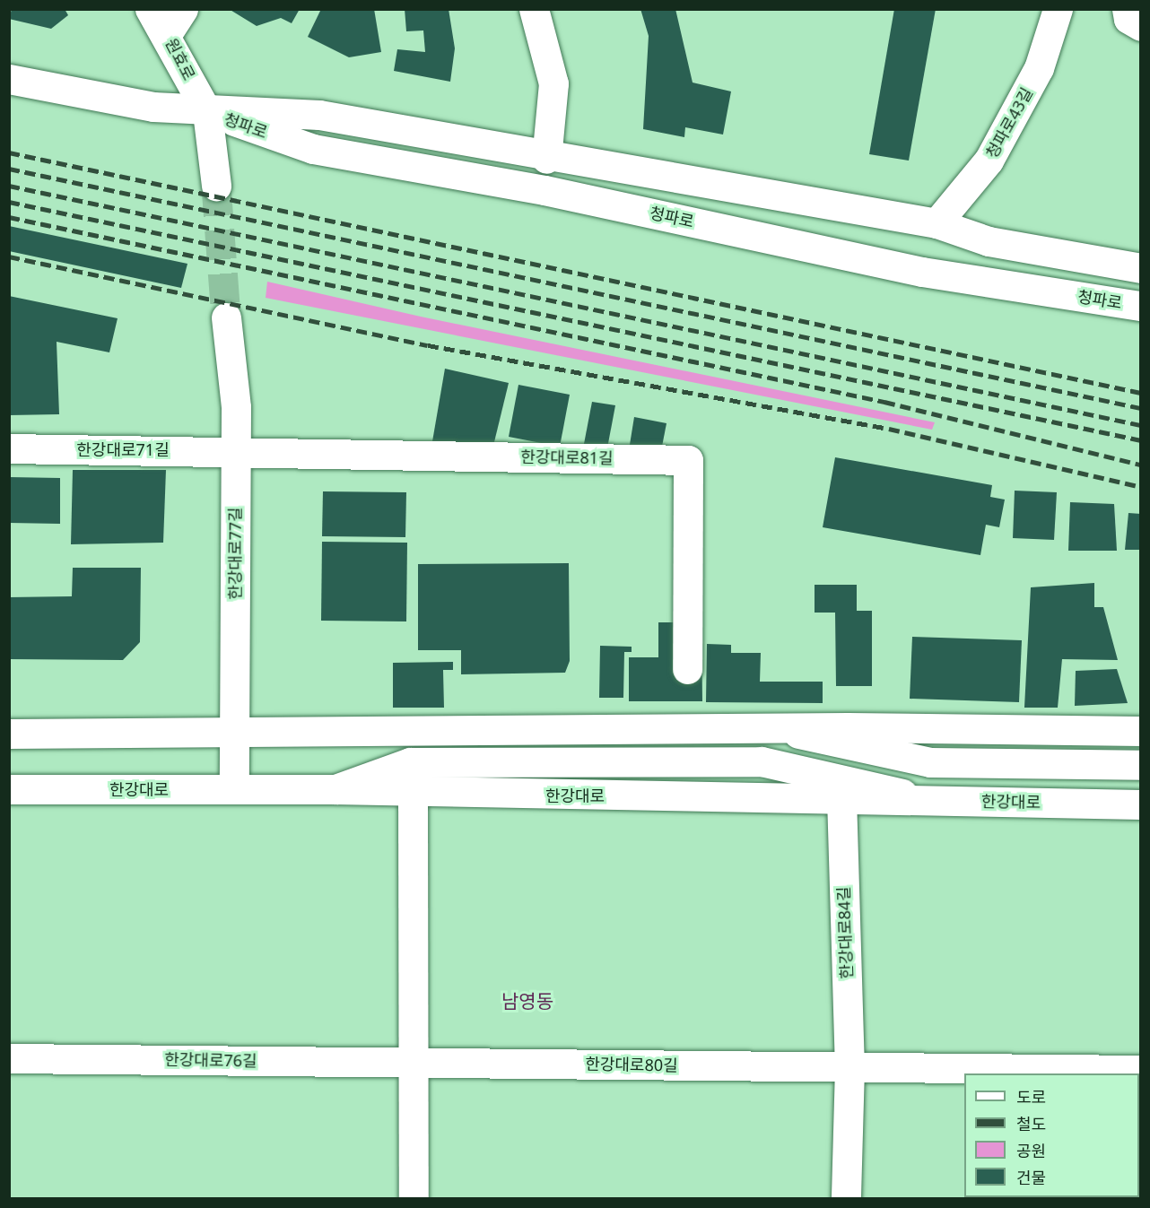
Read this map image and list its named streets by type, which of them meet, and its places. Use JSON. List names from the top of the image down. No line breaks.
{"streets":{"main road":["원효로","청파로43길","청파로","한강대로71길","한강대로81길","한강대로77길","한강대로","한강대로84길","한강대로76길","한강대로80길"]},"crossings":[["원효로","청파로"],["청파로43길","청파로"],["한강대로71길","한강대로81길"],["한강대로71길","한강대로77길"],["한강대로81길","한강대로77길"],["한강대로77길","한강대로"],["한강대로","한강대로84길"],["한강대로84길","한강대로80길"],["한강대로76길","한강대로80길"]],"districts":["남영동"],"legend":["도로","철도","공원","건물"]}
